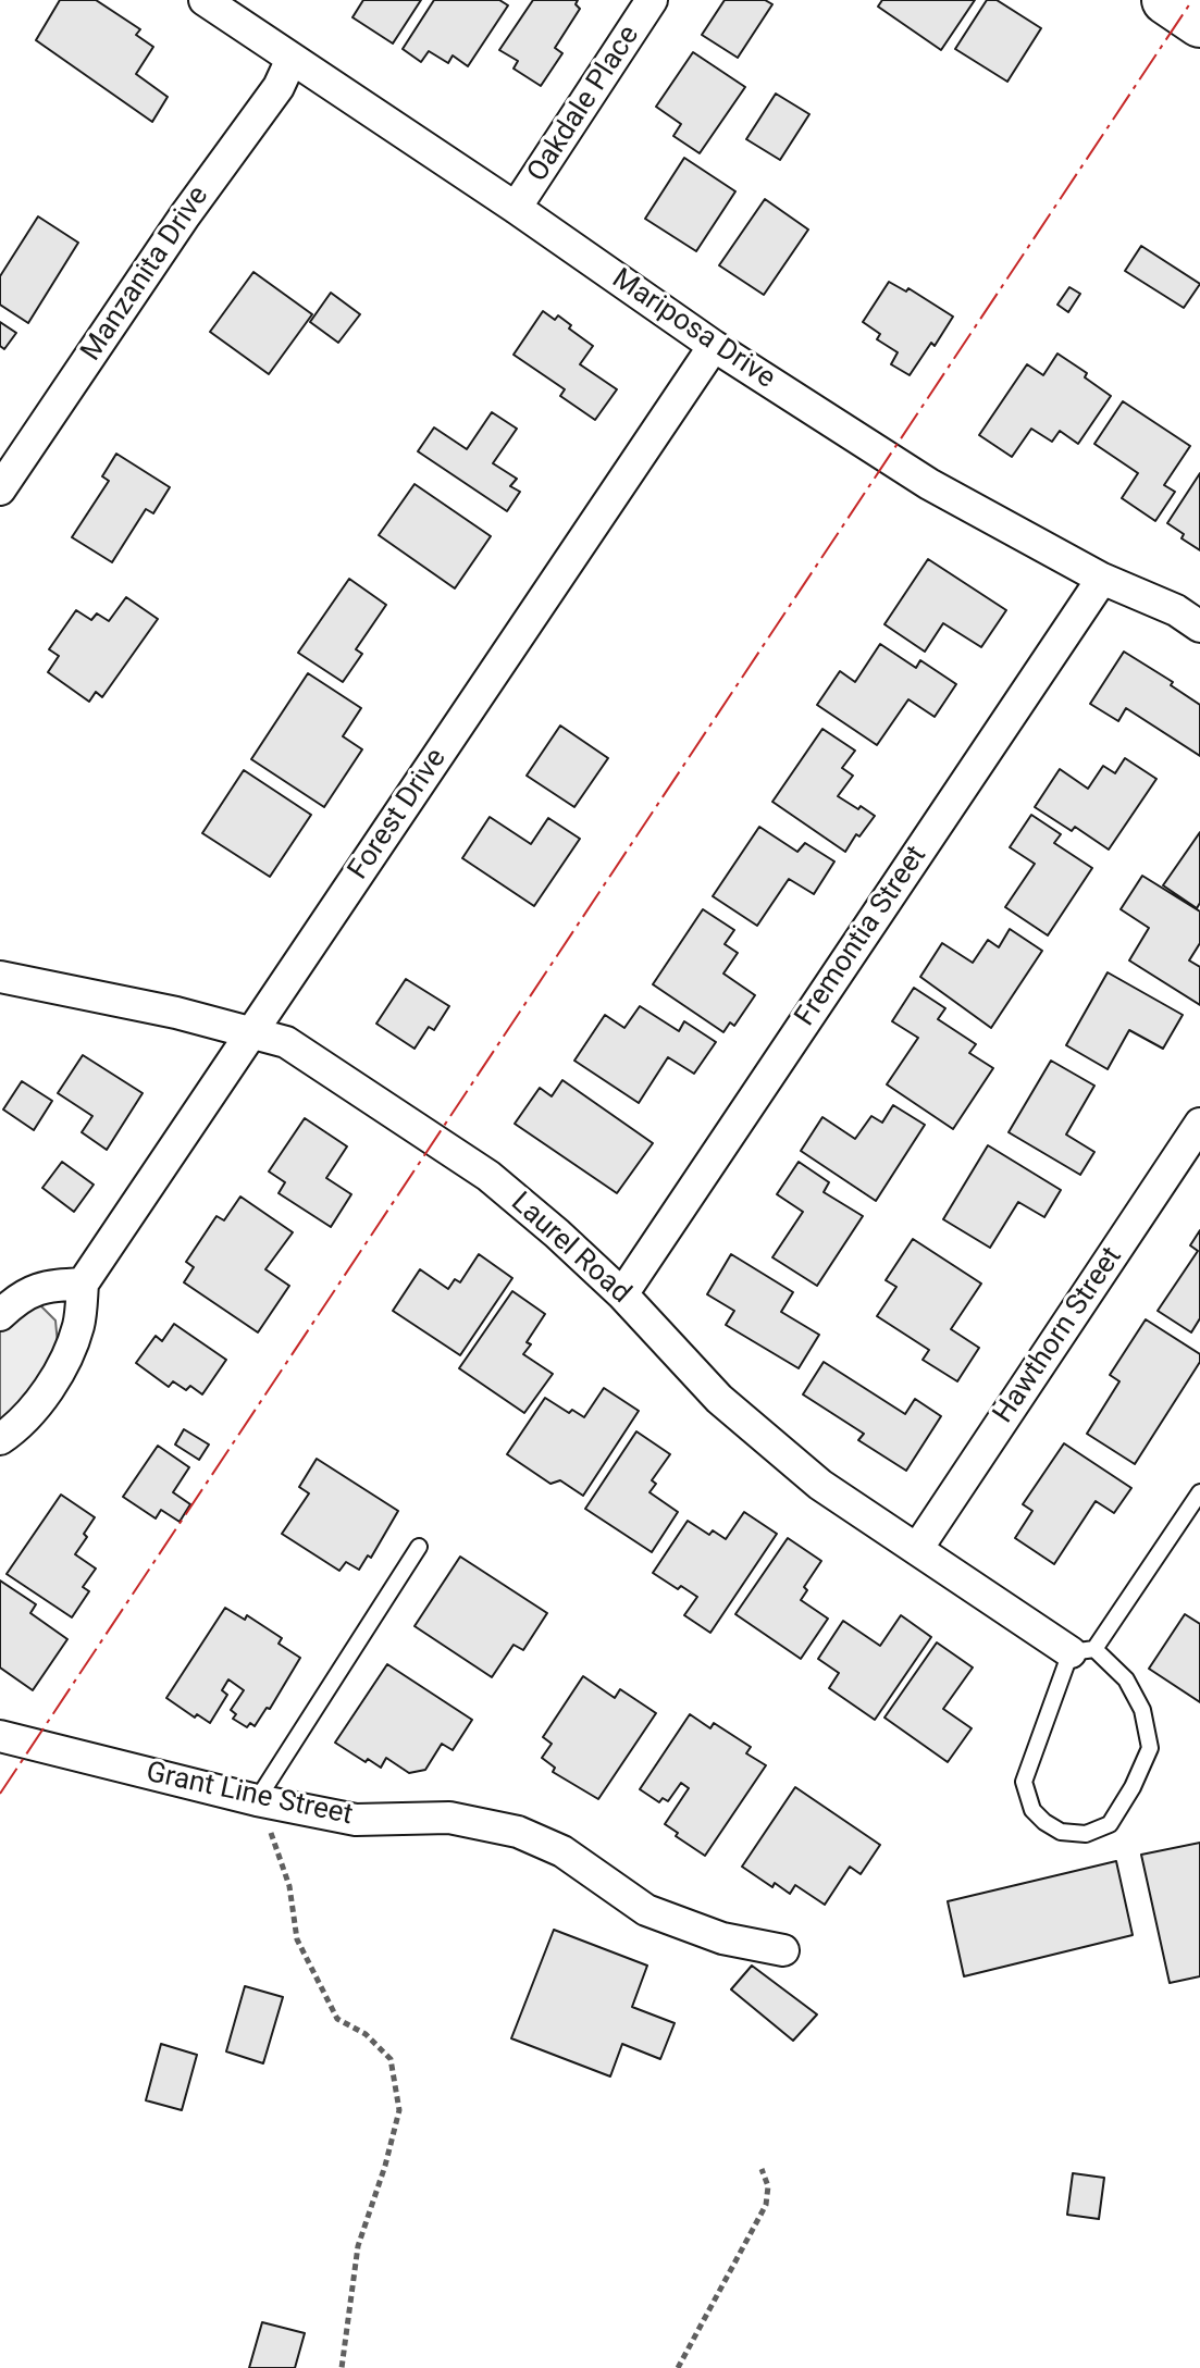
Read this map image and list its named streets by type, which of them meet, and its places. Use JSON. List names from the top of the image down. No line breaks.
{"streets":{"street":["Oakdale Place","Manzanita Drive","Mariposa Drive","Forest Drive","Fremontia Street","Laurel Road","Hawthorn Street","Grant Line Street"]},"crossings":[["Oakdale Place","Mariposa Drive"],["Manzanita Drive","Mariposa Drive"],["Mariposa Drive","Forest Drive"],["Mariposa Drive","Fremontia Street"],["Forest Drive","Laurel Road"],["Fremontia Street","Laurel Road"],["Laurel Road","Hawthorn Street"]]}
